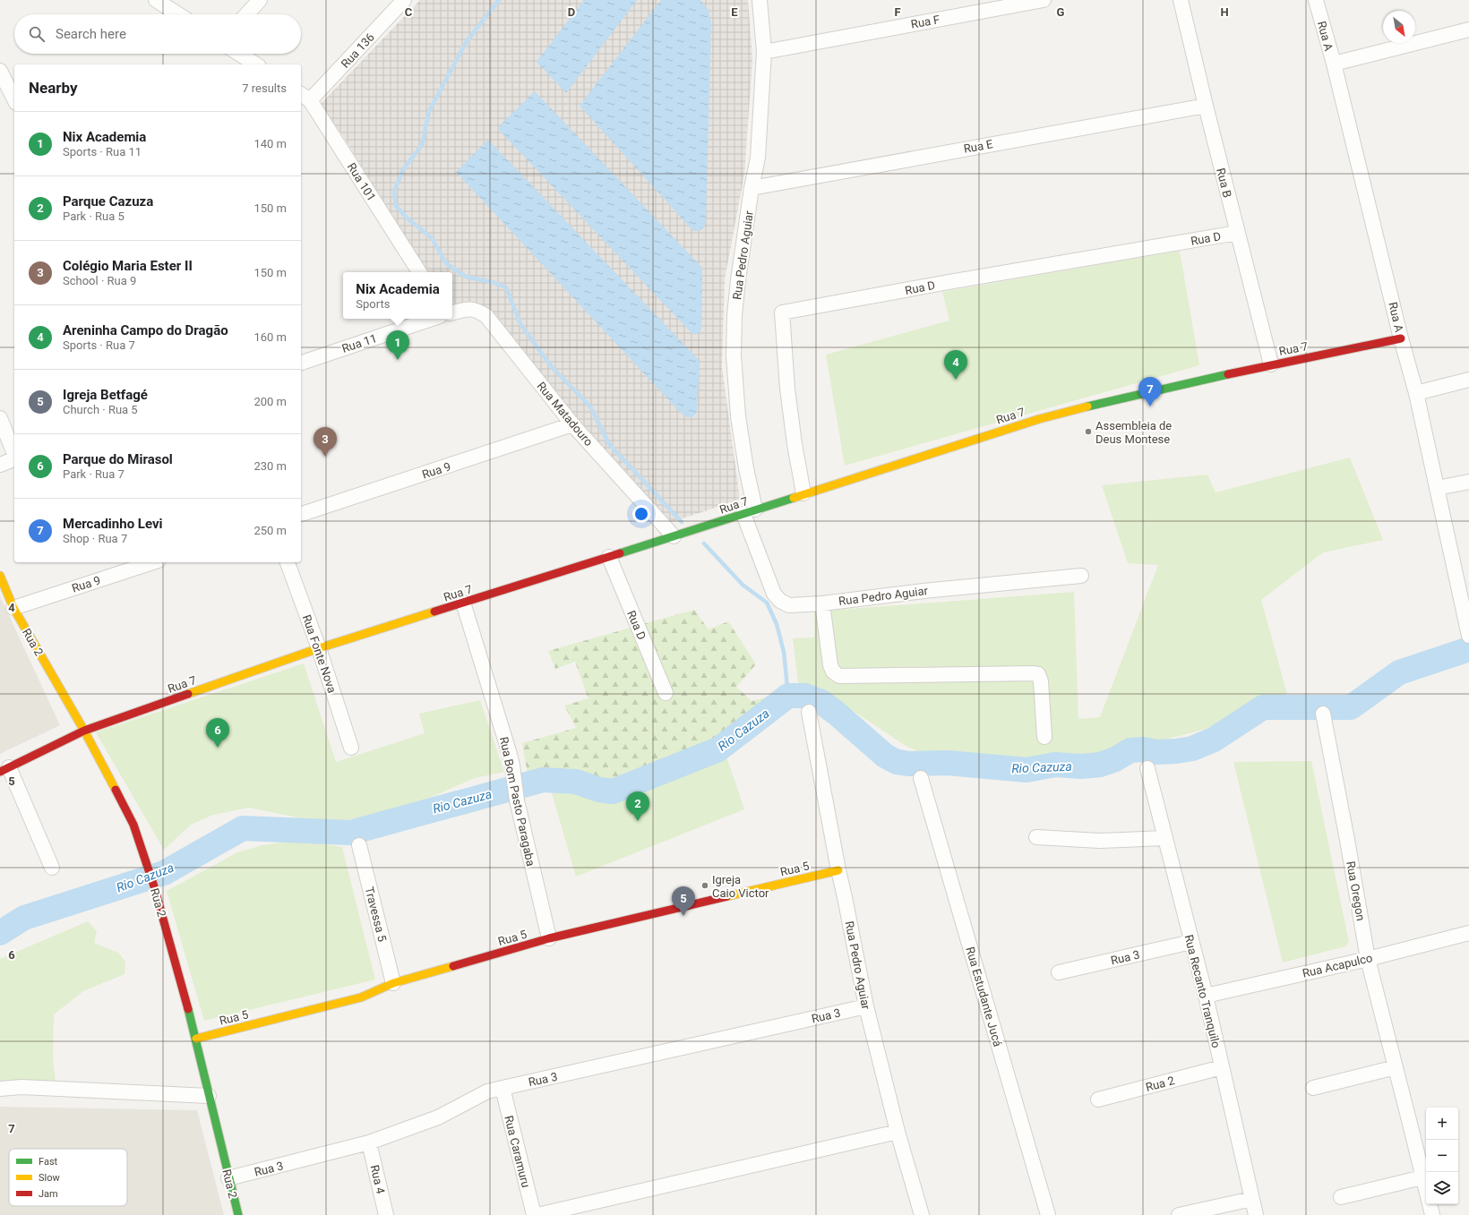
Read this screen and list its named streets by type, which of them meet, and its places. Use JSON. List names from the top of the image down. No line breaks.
{"streets":{"street":["Rua F","Rua A","Rua 136","Rua E","Rua 101","Rua B","Rua D","Rua Pedro Aguiar","Rua 11","Rua 7","Rua Matadouro","Rua 9","Rua 2","Rua Fonte Nova","Rua Bom Pasto Paragaba","Rua 5","Rua Oregon","Travessa 5","Rua 3","Rua Acapulco","Rua Recanto Tranquilo","Rua Estudante Jucá","Rua Caramuru","Rua 4"]},"crossings":[["Rua F","Rua Pedro Aguiar"],["Rua A","Rua 7"],["Rua 136","Rua 101"],["Rua E","Rua B"],["Rua E","Rua Pedro Aguiar"],["Rua B","Rua D"],["Rua B","Rua 7"],["Rua D","Rua 7"],["Rua Pedro Aguiar","Rua 7"],["Rua Pedro Aguiar","Rua 5"],["Rua Pedro Aguiar","Rua 3"],["Rua 7","Rua Matadouro"],["Rua 7","Rua 2"],["Rua 7","Rua Fonte Nova"],["Rua 7","Rua Bom Pasto Paragaba"],["Rua Matadouro","Rua 9"],["Rua 9","Rua 2"],["Rua 2","Rua 5"],["Rua 2","Rua 3"],["Rua 2","Rua Recanto Tranquilo"],["Rua Bom Pasto Paragaba","Rua 5"],["Rua 5","Travessa 5"],["Rua Oregon","Rua Acapulco"],["Rua 3","Rua Recanto Tranquilo"],["Rua 3","Rua Caramuru"],["Rua 3","Rua 4"],["Rua Acapulco","Rua Recanto Tranquilo"]],"water":["Rio Cazuza"],"places":["Assembleia de Deus Montese","Igreja Caio Victor"],"legend":["Fast","Slow","Jam"],"north":"bottom right","page":{"search":"Search here","heading":["Nearby","7 results"],"list":[{"mark":"1","name":"Nix Academia","note":"Sports · Rua 11","value":"140 m"},{"mark":"2","name":"Parque Cazuza","note":"Park · Rua 5","value":"150 m"},{"mark":"3","name":"Colégio Maria Ester II","note":"School · Rua 9","value":"150 m"},{"mark":"4","name":"Areninha Campo do Dragão","note":"Sports · Rua 7","value":"160 m"},{"mark":"5","name":"Igreja Betfagé","note":"Church · Rua 5","value":"200 m"},{"mark":"6","name":"Parque do Mirasol","note":"Park · Rua 7","value":"230 m"},{"mark":"7","name":"Mercadinho Levi","note":"Shop · Rua 7","value":"250 m"}],"popup":["Nix Academia","Sports"],"pins":["1","4","7","3","6","2","5"],"map_buttons":["+","−"]},"grid":{"columns":["C","D","E","F","G","H"],"rows":["4","5","6","7"]}}
